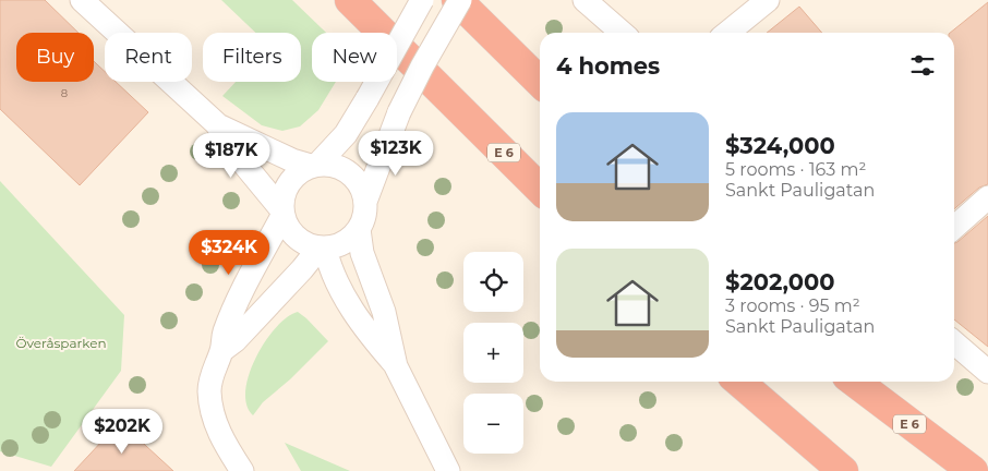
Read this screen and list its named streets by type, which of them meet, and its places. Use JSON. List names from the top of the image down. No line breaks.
{"streets":{"highway":["E 6"]},"parks":["Överåsparken"],"house_numbers":["8"],"page":{"chip":["Buy","Rent","Filters","New"],"heading":"4 homes","list":[{"name":"$324,000","note":"5 rooms · 163 m² · Sankt Pauligatan"},{"name":"$202,000","note":"3 rooms · 95 m² · Sankt Pauligatan"}],"price":["$123K","$187K","$324K","$202K"],"map_buttons":["+","−"]}}
